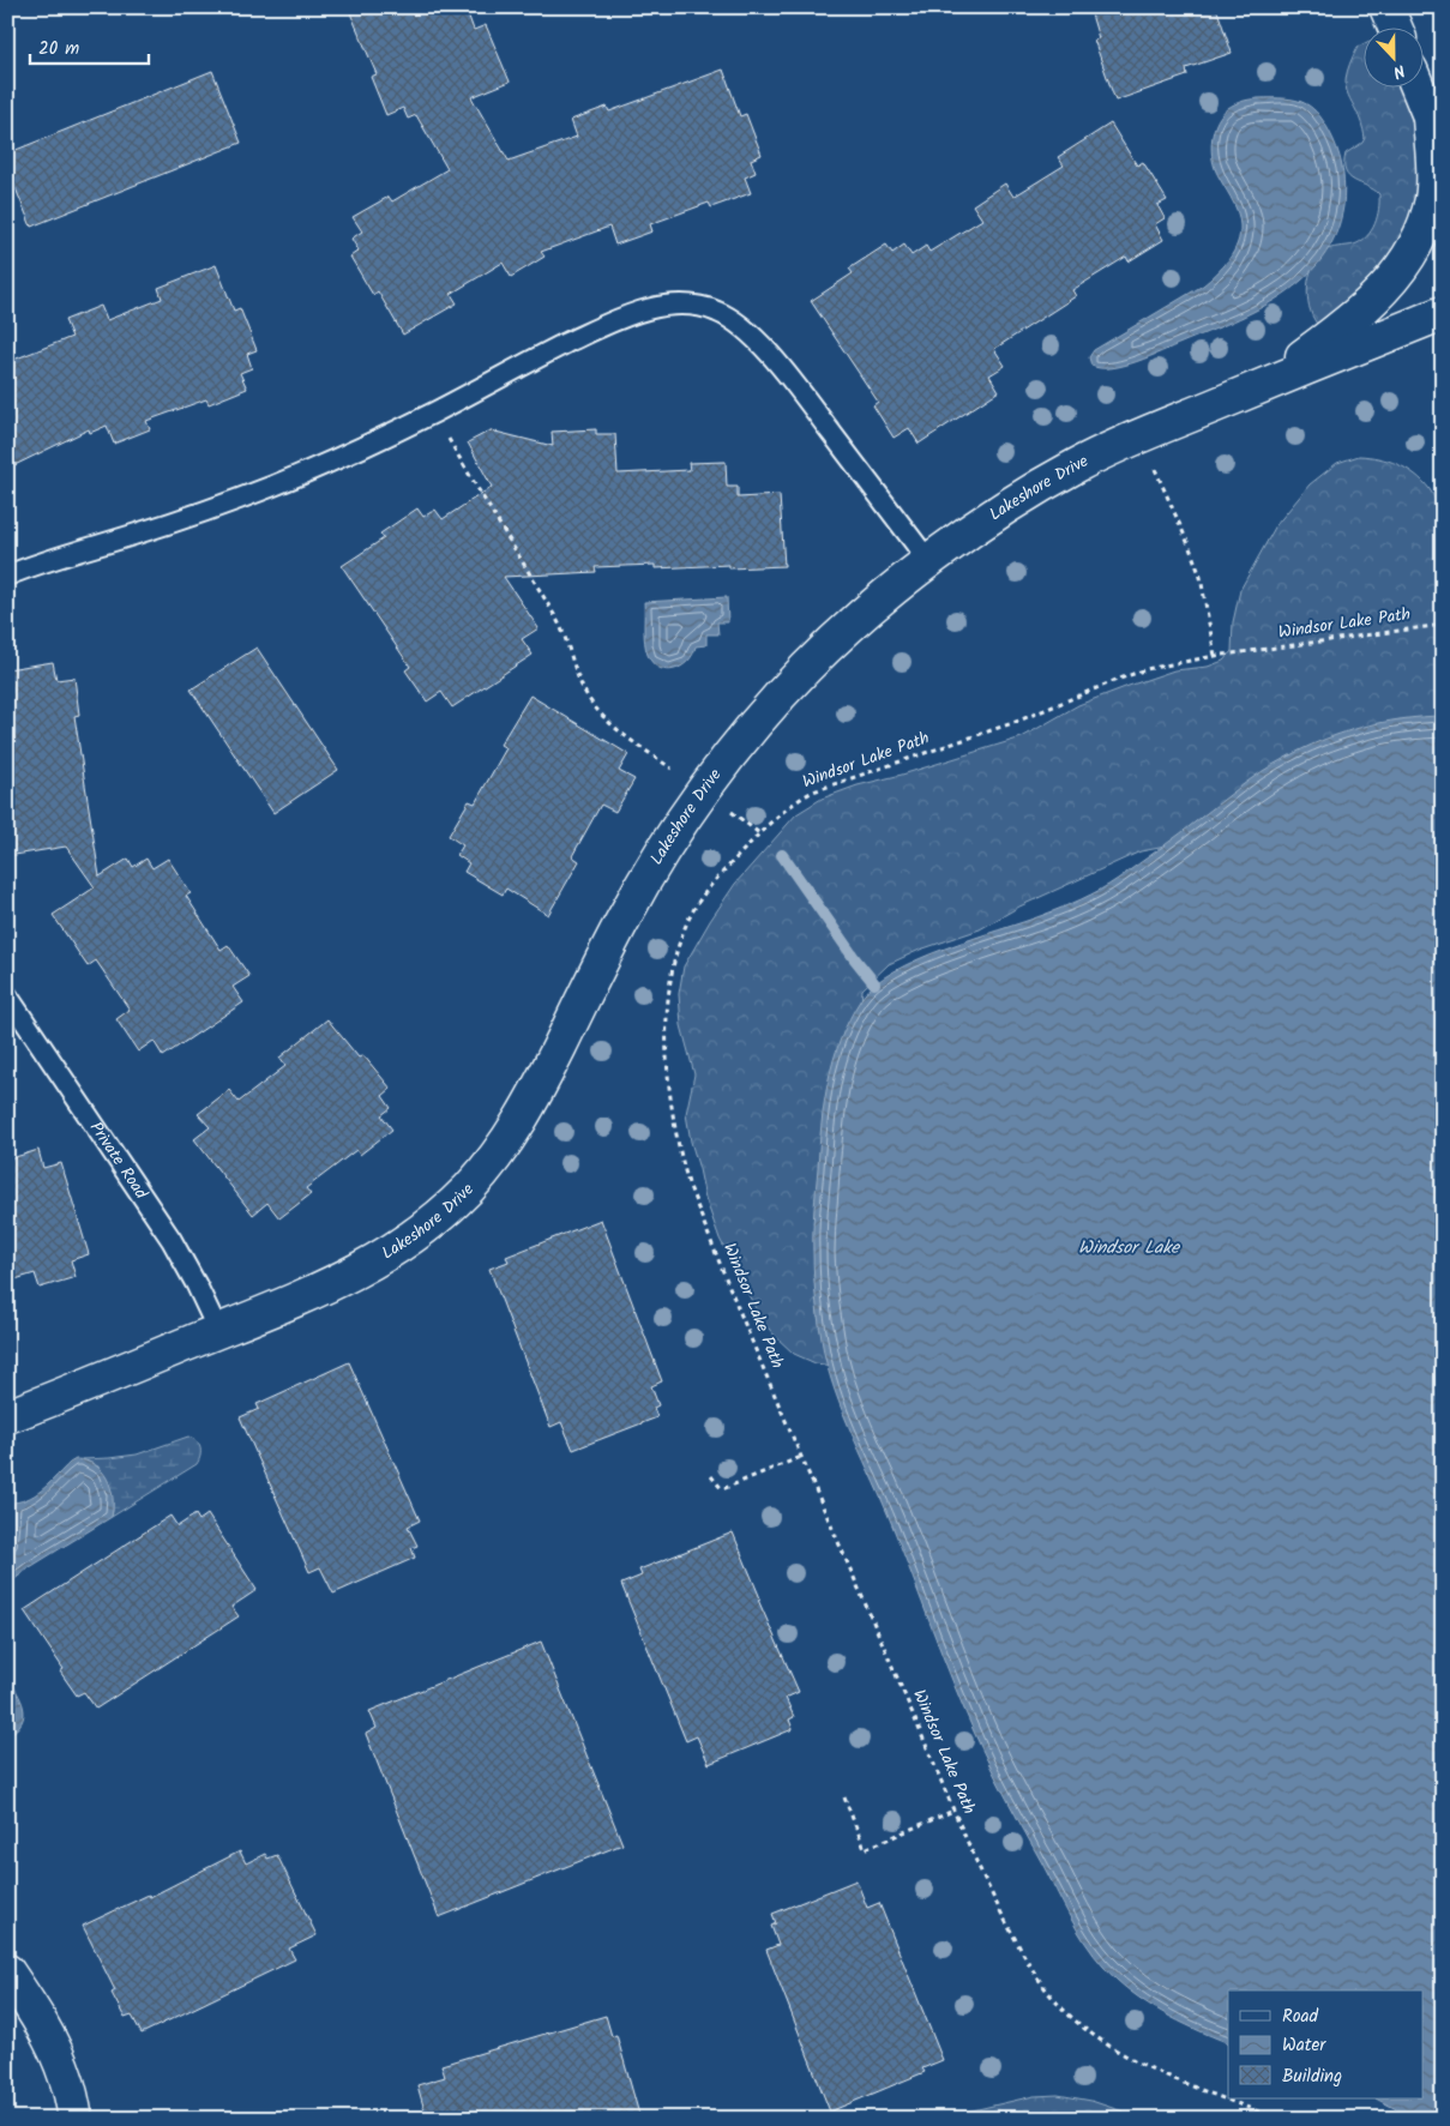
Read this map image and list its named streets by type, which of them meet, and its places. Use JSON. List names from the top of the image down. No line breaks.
{"streets":{"street":["Lakeshore Drive"],"lane":["Private Road"],"path":["Windsor Lake Path"]},"crossings":[["Lakeshore Drive","Private Road"]],"water":["Windsor Lake"],"legend":["Road","Water","Building"],"scale_bar":"20 m","north":"bottom"}
